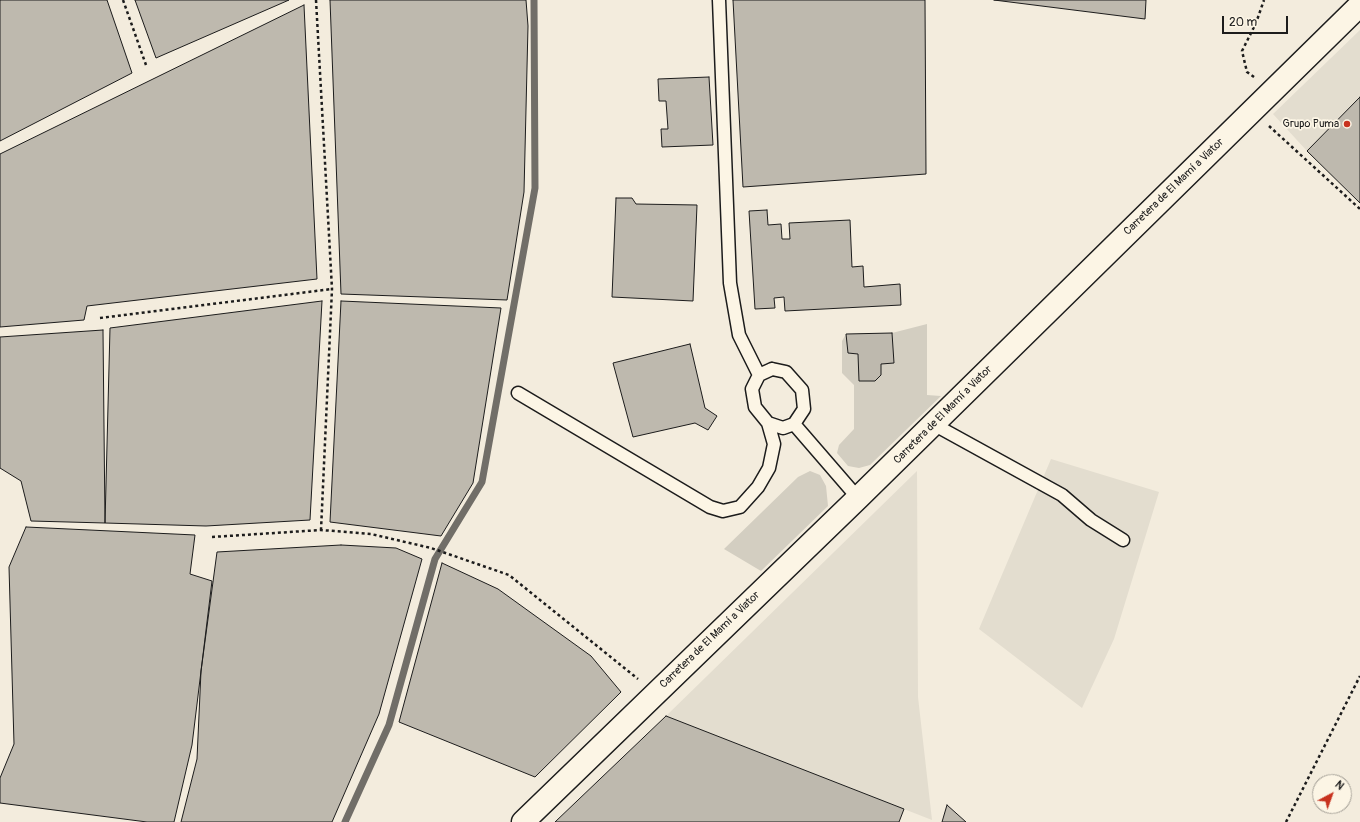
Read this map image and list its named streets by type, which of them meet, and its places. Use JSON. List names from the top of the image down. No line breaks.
{"streets":{"street":["Carretera de El Mamí a Viator"]},"places":["Grupo Puma"],"scale_bar":"20 m","north":"top right"}
